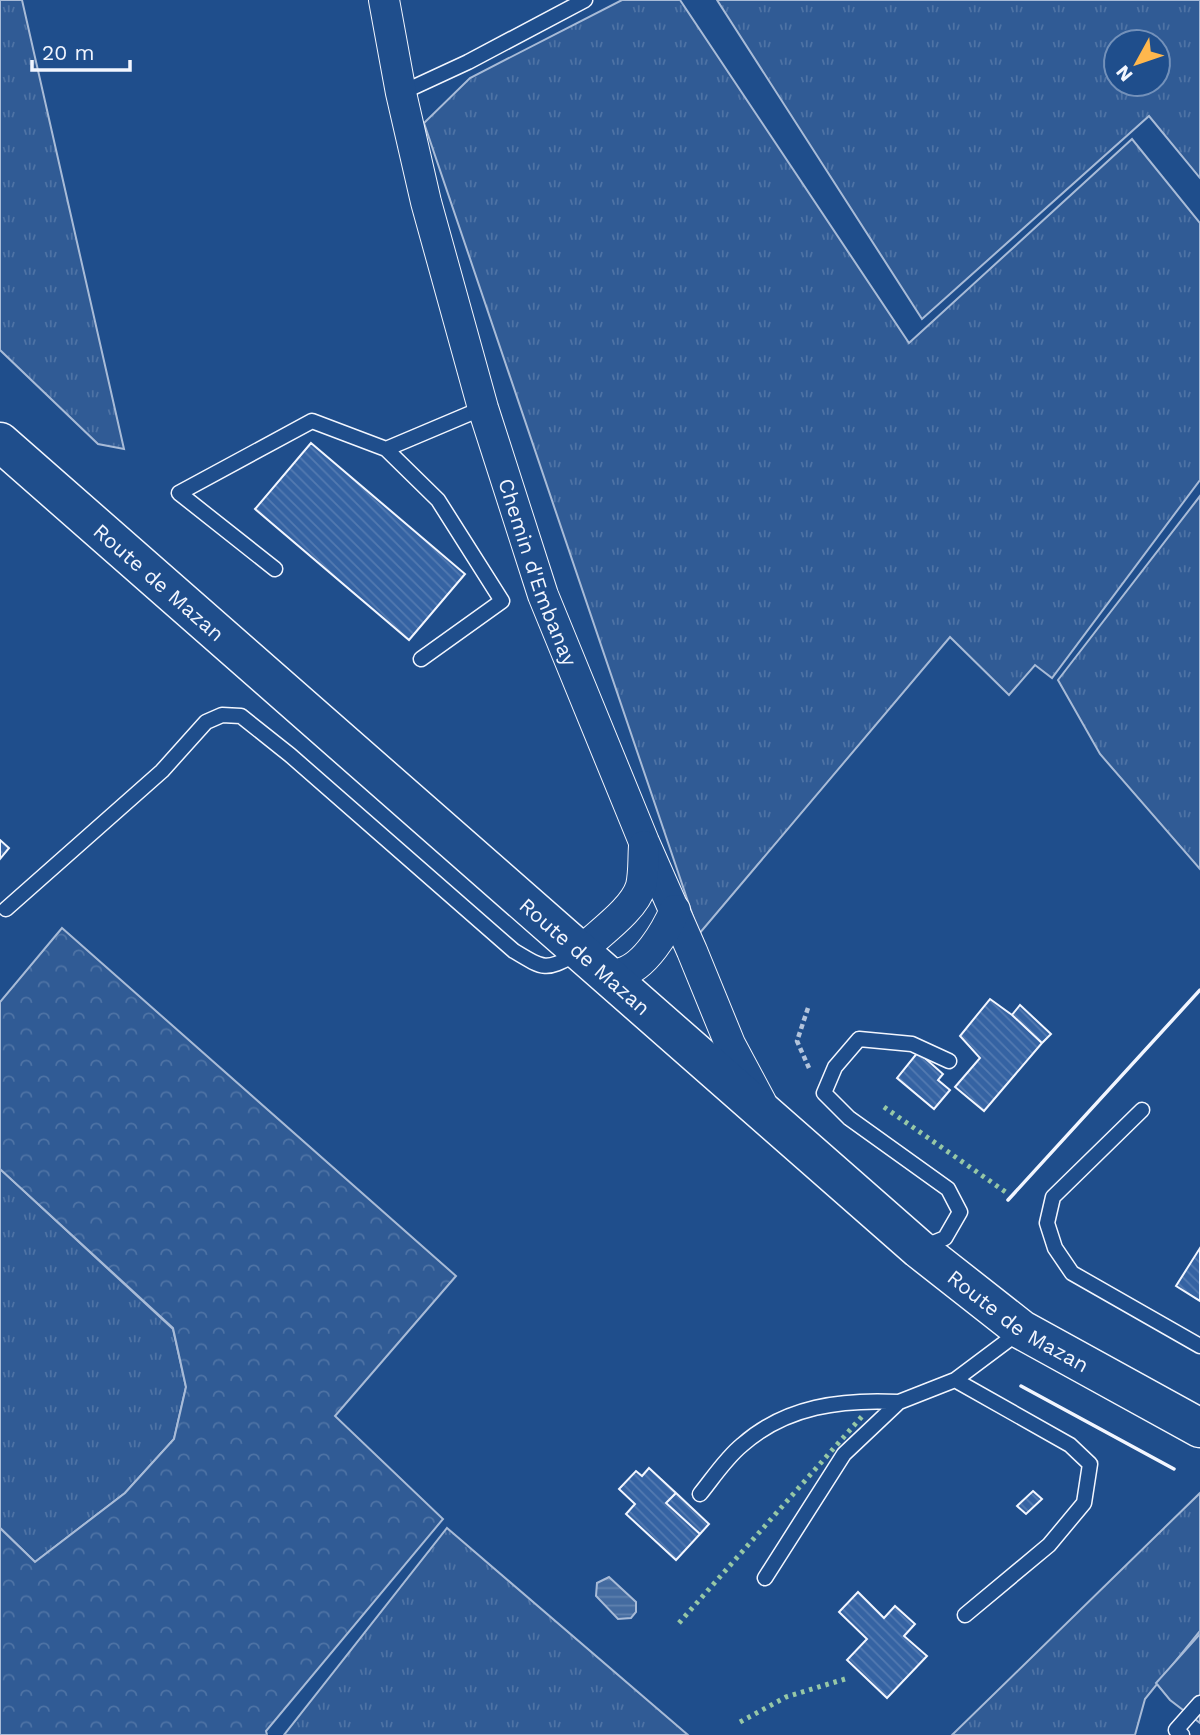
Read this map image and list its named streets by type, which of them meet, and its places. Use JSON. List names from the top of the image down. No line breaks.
{"streets":{"main road":["Route de Mazan"],"street":["Chemin d'Embanay"]},"crossings":[["Chemin d'Embanay","Route de Mazan"]],"scale_bar":"20 m","north":"bottom left"}
